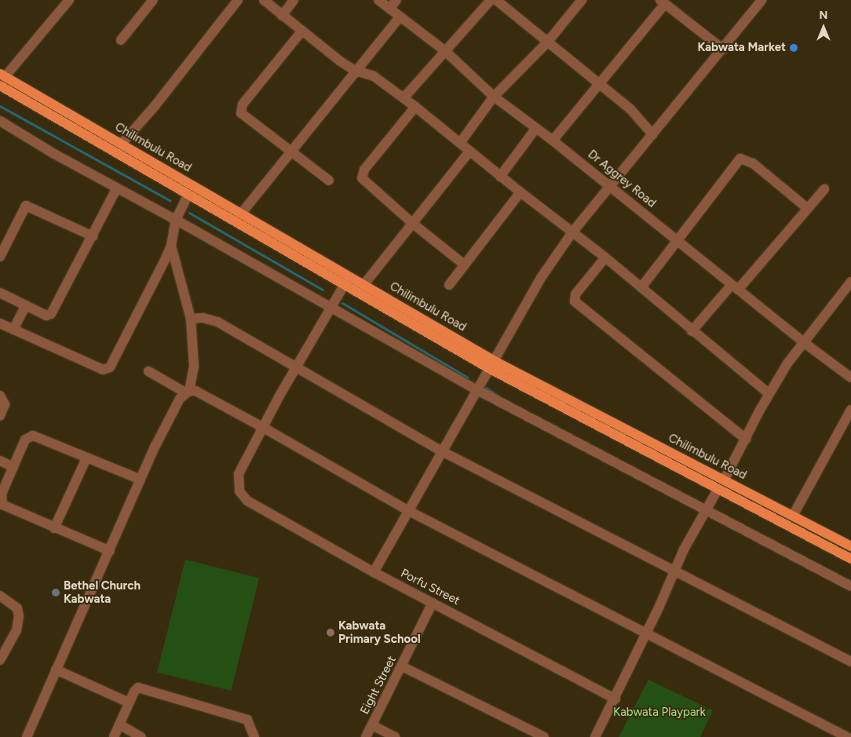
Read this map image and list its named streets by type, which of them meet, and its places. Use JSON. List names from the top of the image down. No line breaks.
{"streets":{"main road":["Chilimbulu Road"],"street":["Dr Aggrey Road","Porfu Street","Eight Street"]},"crossings":[["Porfu Street","Eight Street"]],"parks":["Kabwata Playpark"],"places":["Kabwata Market","Bethel Church Kabwata","Kabwata Primary School"],"north":"top"}
